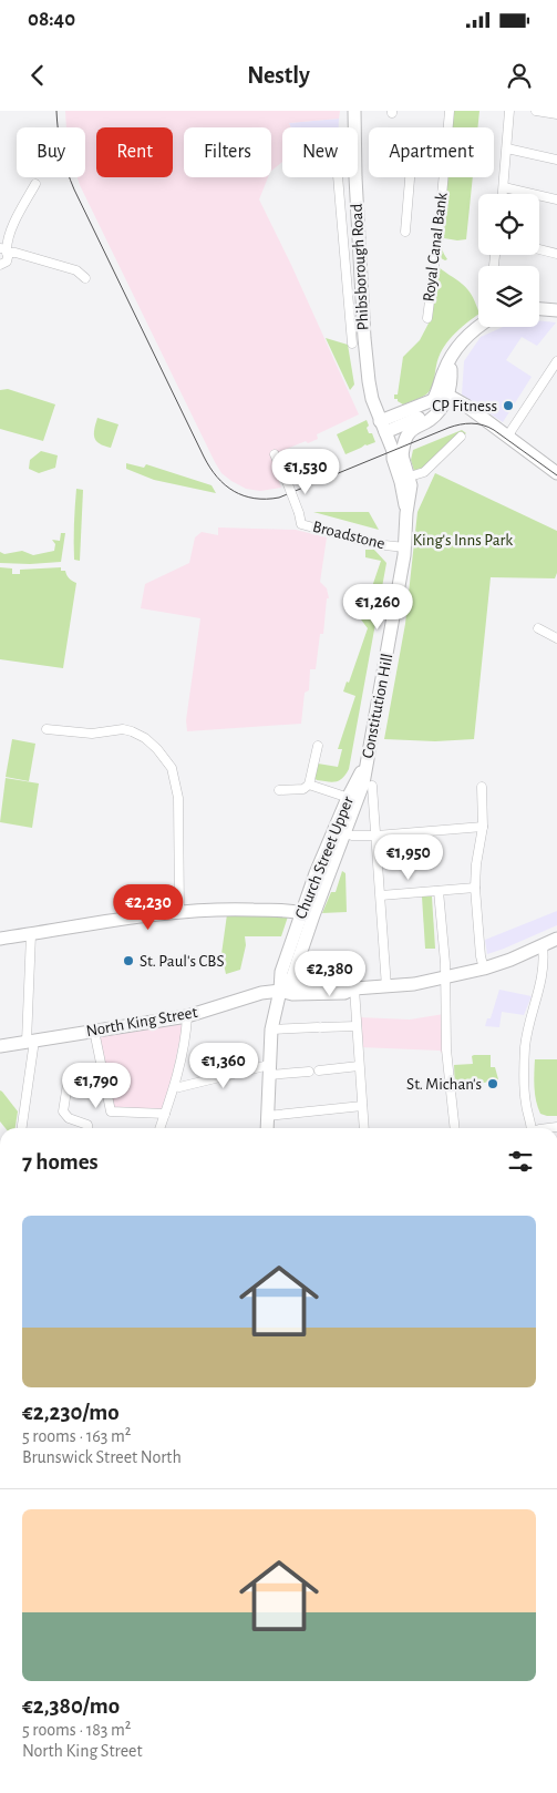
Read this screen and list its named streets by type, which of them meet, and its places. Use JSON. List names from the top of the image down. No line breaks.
{"streets":{"main road":["Phibsborough Road","Constitution Hill","Church Street Upper","North King Street"],"street":["Royal Canal Bank","Broadstone"]},"crossings":[["Phibsborough Road","Constitution Hill"],["Broadstone","Constitution Hill"],["Constitution Hill","Church Street Upper"],["Church Street Upper","North King Street"]],"parks":["King's Inns Park"],"places":["CP Fitness","St. Paul's CBS","St. Michan's"],"page":{"status":"08:40","header":"Nestly","chip":["Buy","Rent","Filters","New","Apartment"],"price":["€1,530","€1,260","€1,950","€2,230","€2,380","€1,360","€1,790"],"heading":"7 homes","list":[{"name":"€2,230/mo","note":"5 rooms · 163 m² · Brunswick Street North"},{"name":"€2,380/mo","note":"5 rooms · 183 m² · North King Street"}]}}
